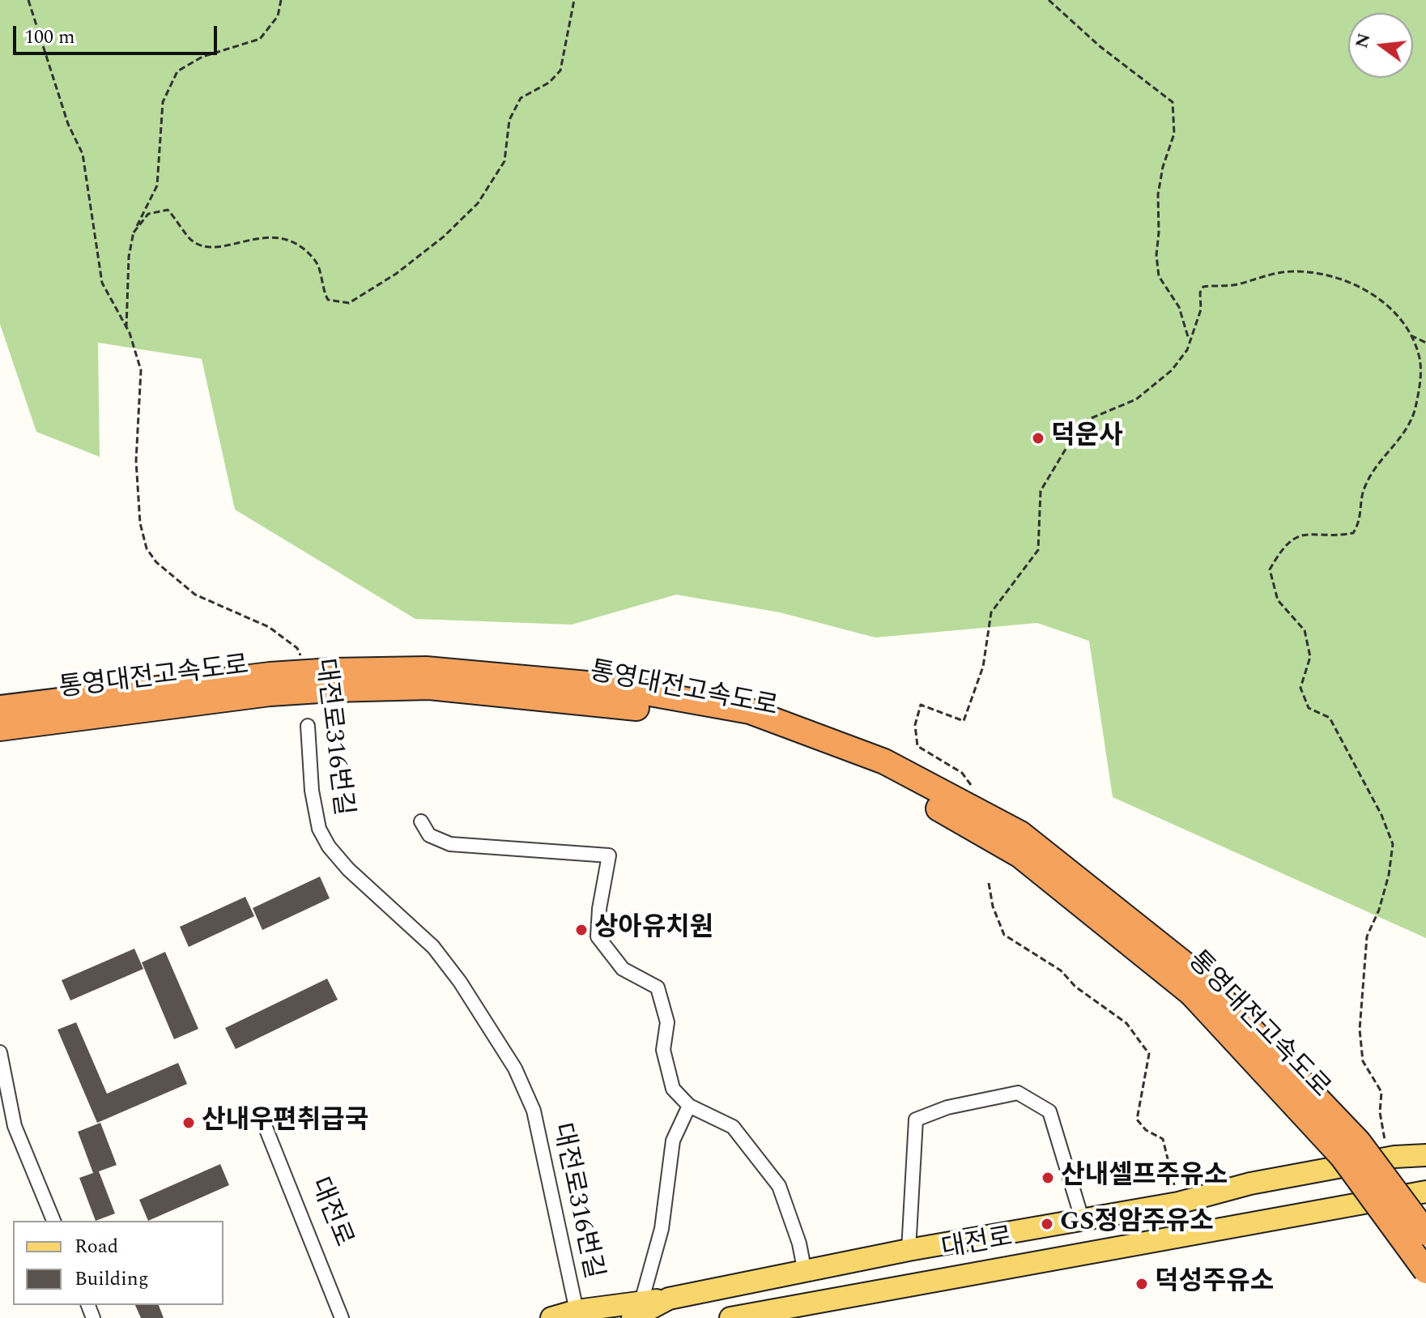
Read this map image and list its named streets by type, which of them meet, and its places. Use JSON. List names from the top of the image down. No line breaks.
{"streets":{"highway":["통영대전고속도로"],"main road":["대전로"],"street":["대전로316번길"]},"crossings":[["대전로316번길","대전로"]],"places":["덕운사","상아유치원","산내우편취급국","산내셀프주유소","GS정암주유소","덕성주유소"],"legend":["Road","Building"],"scale_bar":"100 m","north":"left"}
